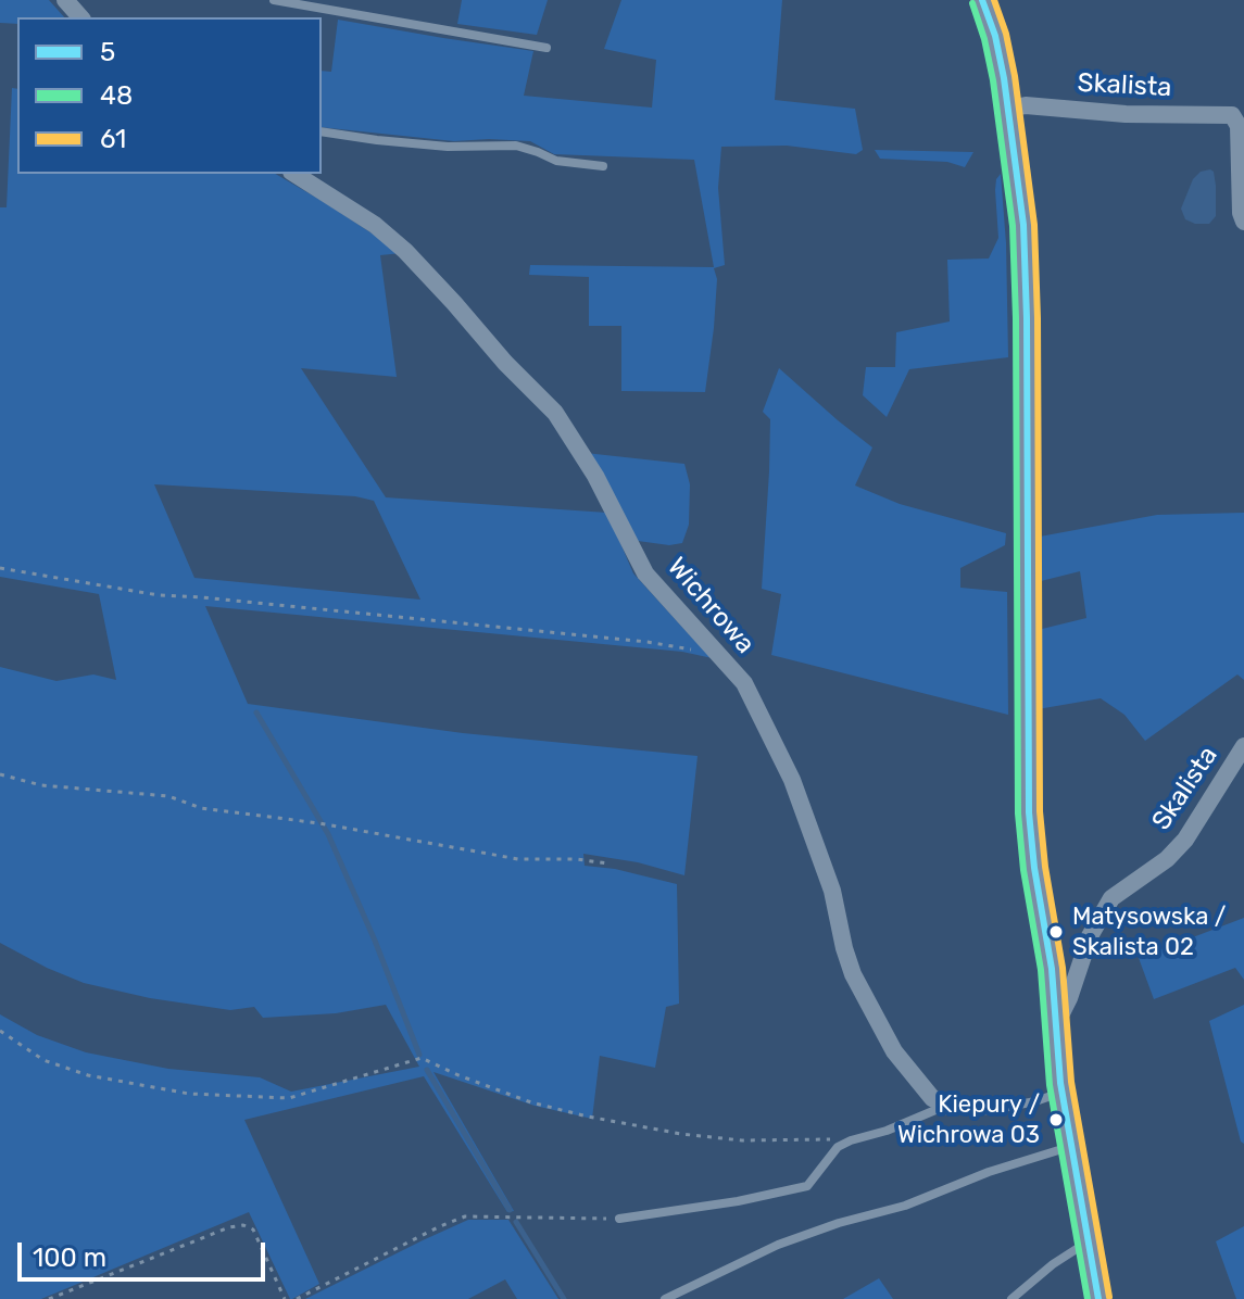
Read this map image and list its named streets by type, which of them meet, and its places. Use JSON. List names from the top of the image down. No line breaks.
{"streets":{"street":["Skalista","Wichrowa"]},"places":["Matysowska / Skalista 02","Kiepury / Wichrowa 03"],"lines":["transit line 5","transit line 61","transit line 48"],"legend":["5","48","61"],"scale_bar":"100 m"}
